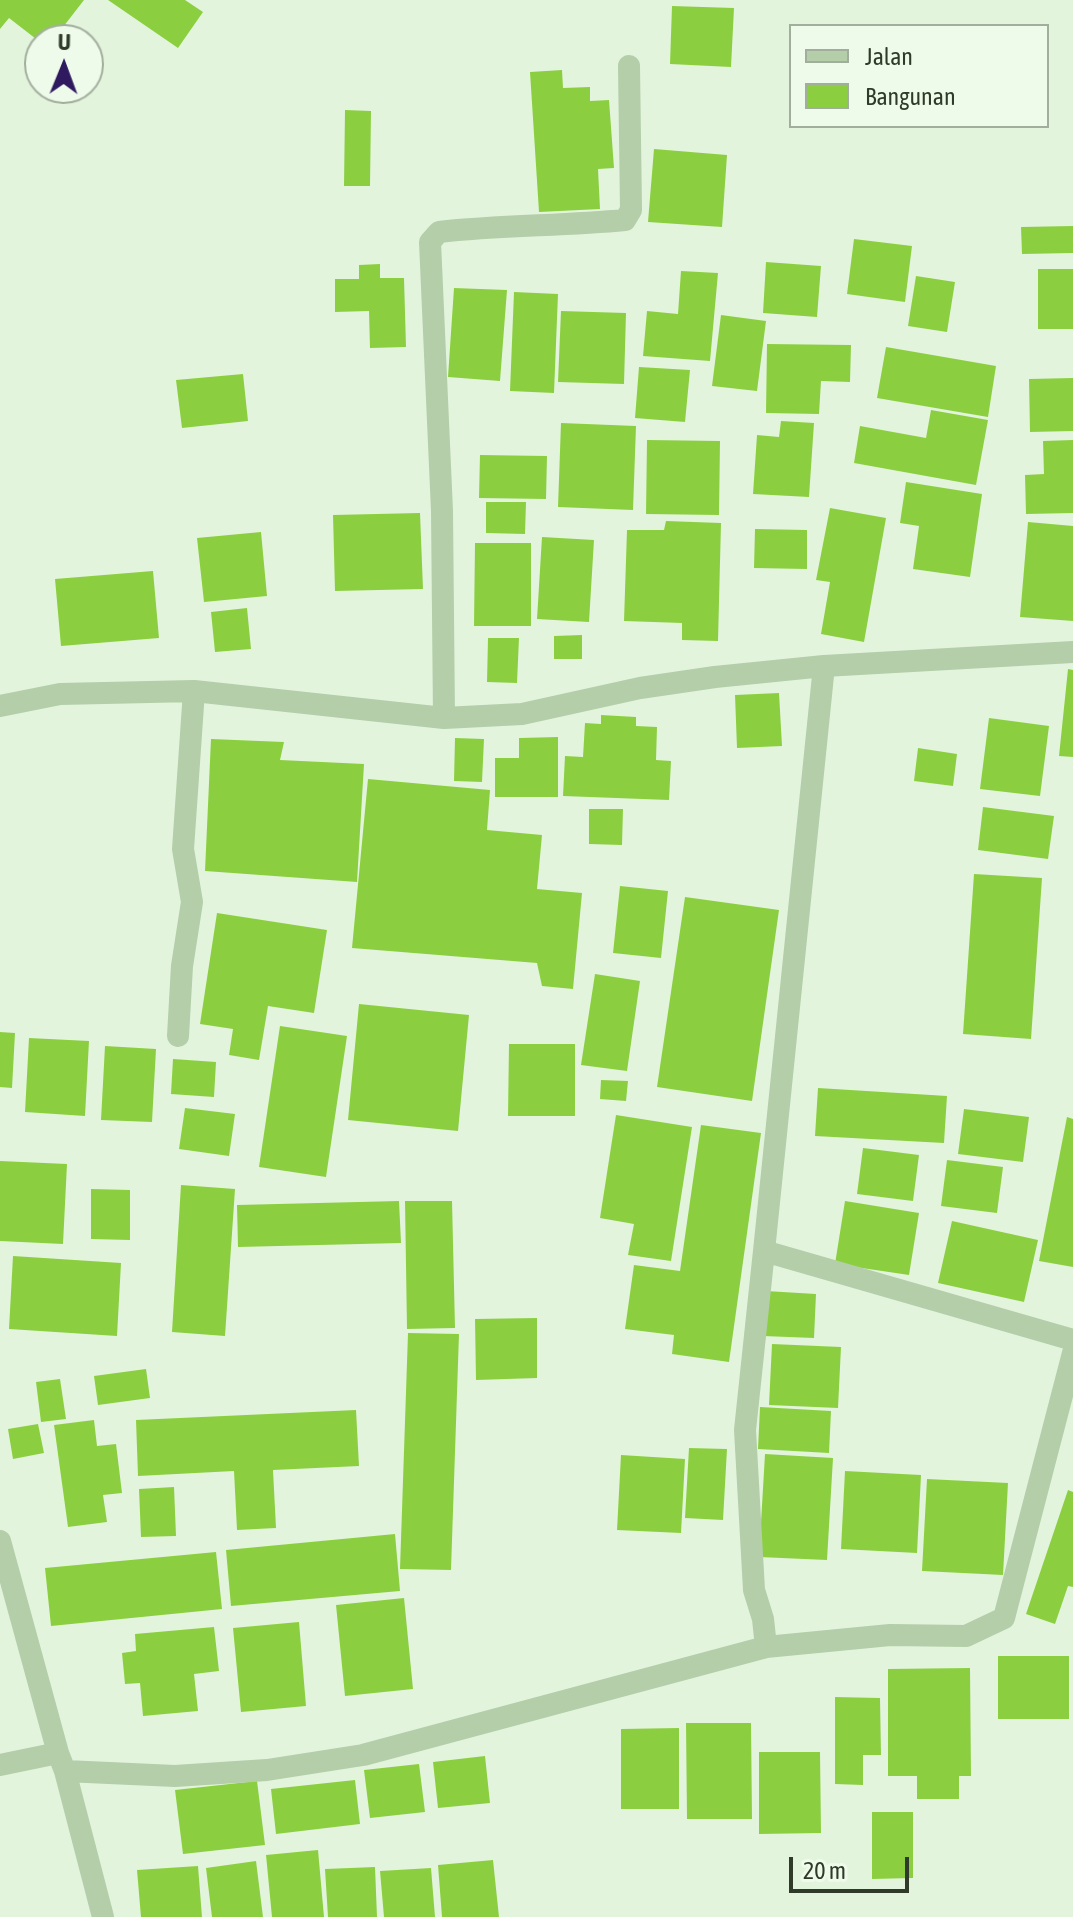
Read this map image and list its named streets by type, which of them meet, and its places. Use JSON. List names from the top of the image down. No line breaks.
{"legend":["Jalan","Bangunan"],"scale_bar":"20 m","north":"top"}
